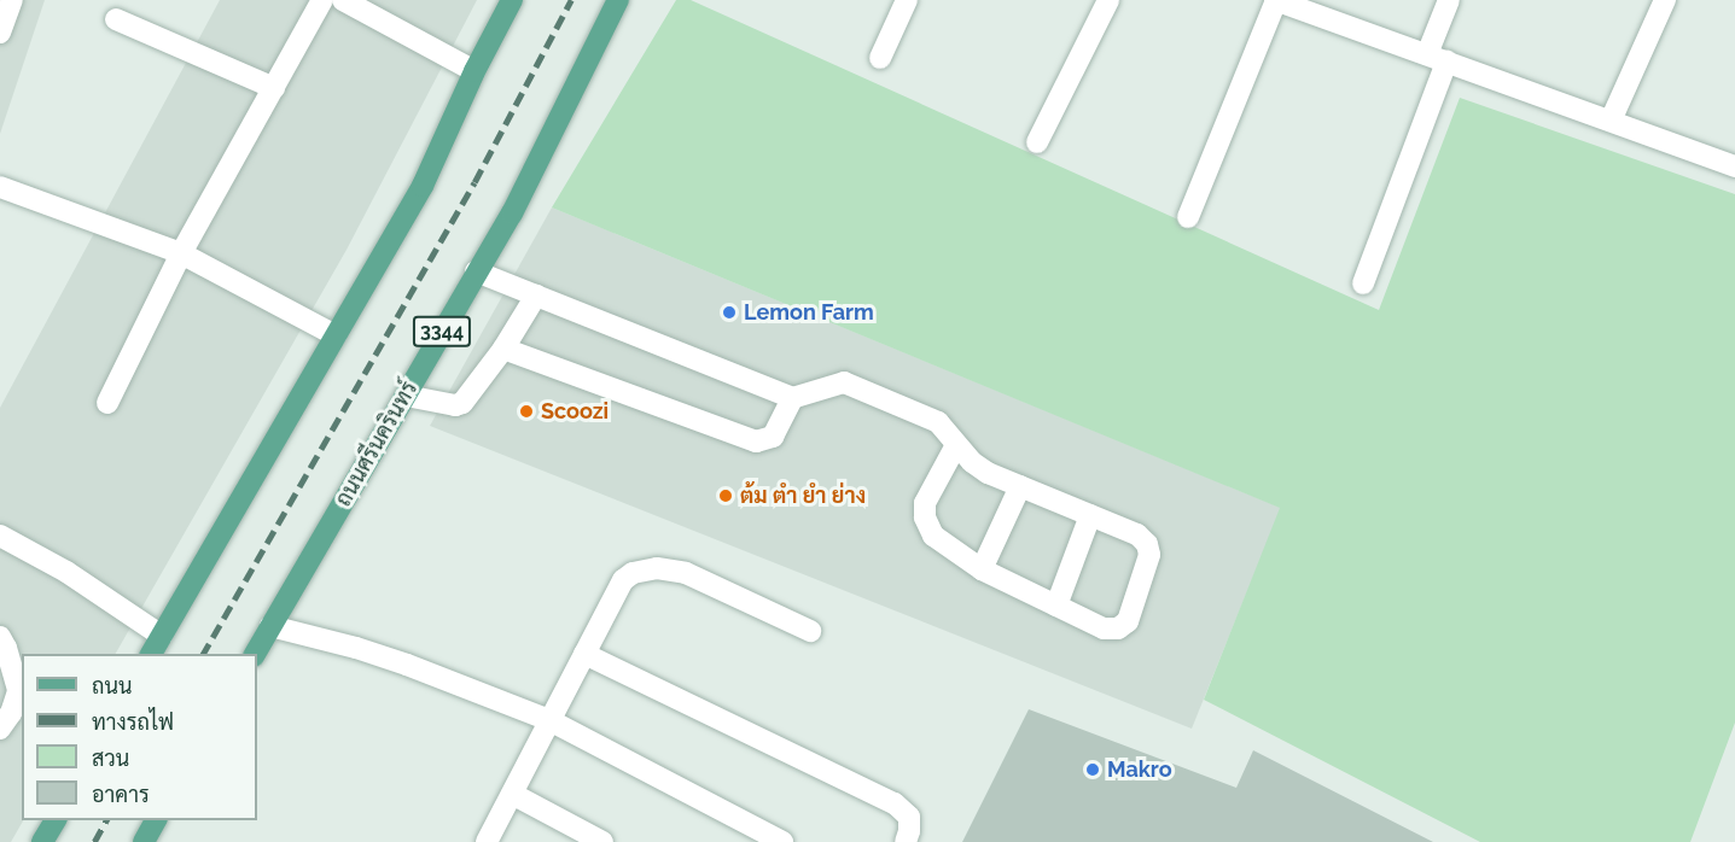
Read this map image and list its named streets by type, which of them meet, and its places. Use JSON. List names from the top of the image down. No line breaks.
{"streets":{"main road":["3344","ถนนศรีนครินทร์"]},"places":["Lemon Farm","Scoozi","ต้ม ตำ ยำ ย่าง","Makro"],"legend":["ถนน","ทางรถไฟ","สวน","อาคาร"]}
